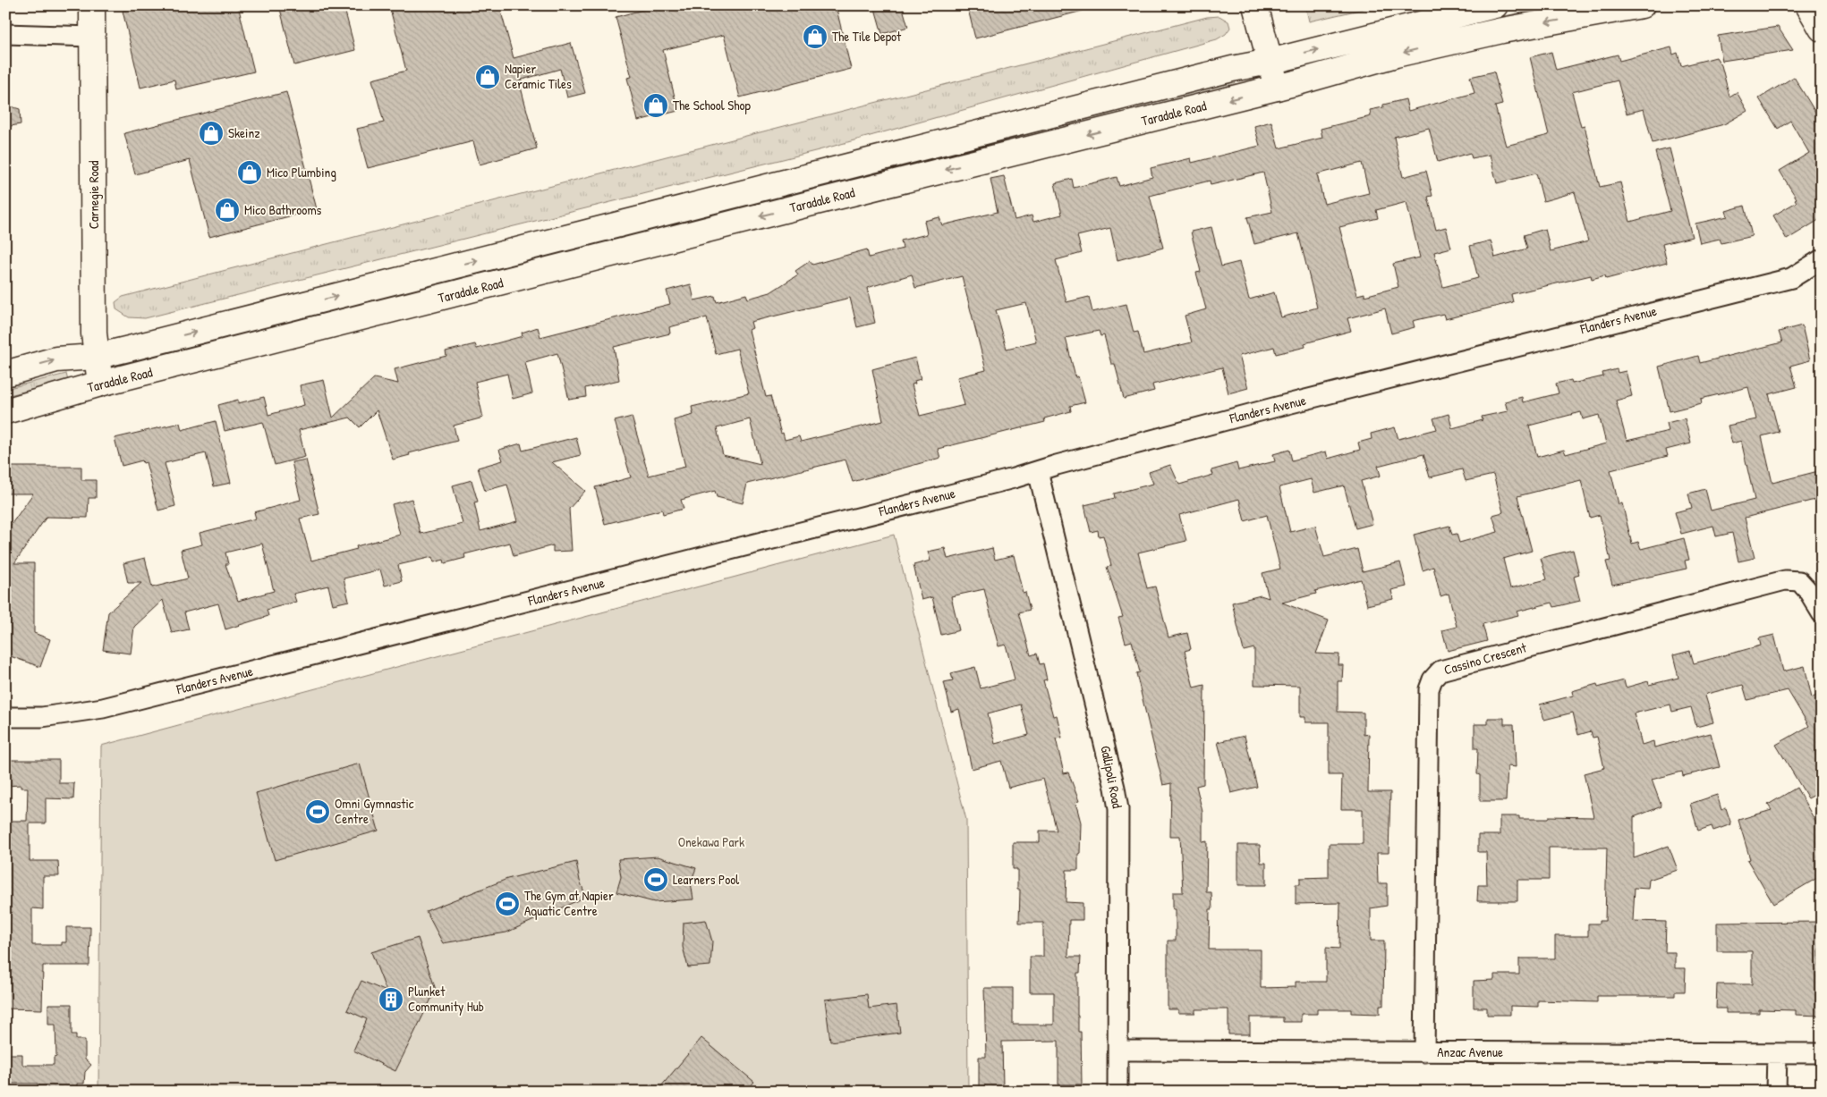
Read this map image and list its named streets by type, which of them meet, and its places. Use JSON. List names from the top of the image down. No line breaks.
{"streets":{"main road":["Taradale Road","Carnegie Road"],"street":["Flanders Avenue","Cassino Crescent","Gallipoli Road","Anzac Avenue"]},"crossings":[["Taradale Road","Carnegie Road"],["Flanders Avenue","Gallipoli Road"],["Cassino Crescent","Anzac Avenue"],["Gallipoli Road","Anzac Avenue"]],"parks":["Onekawa Park"],"places":{"shop":["The Tile Depot","Napier Ceramic Tiles","The School Shop","Skeinz","Mico Plumbing","Mico Bathrooms"],"sports":["Omni Gymnastic Centre","Learners Pool","The Gym at Napier Aquatic Centre"],"building":["Plunket Community Hub"]}}
